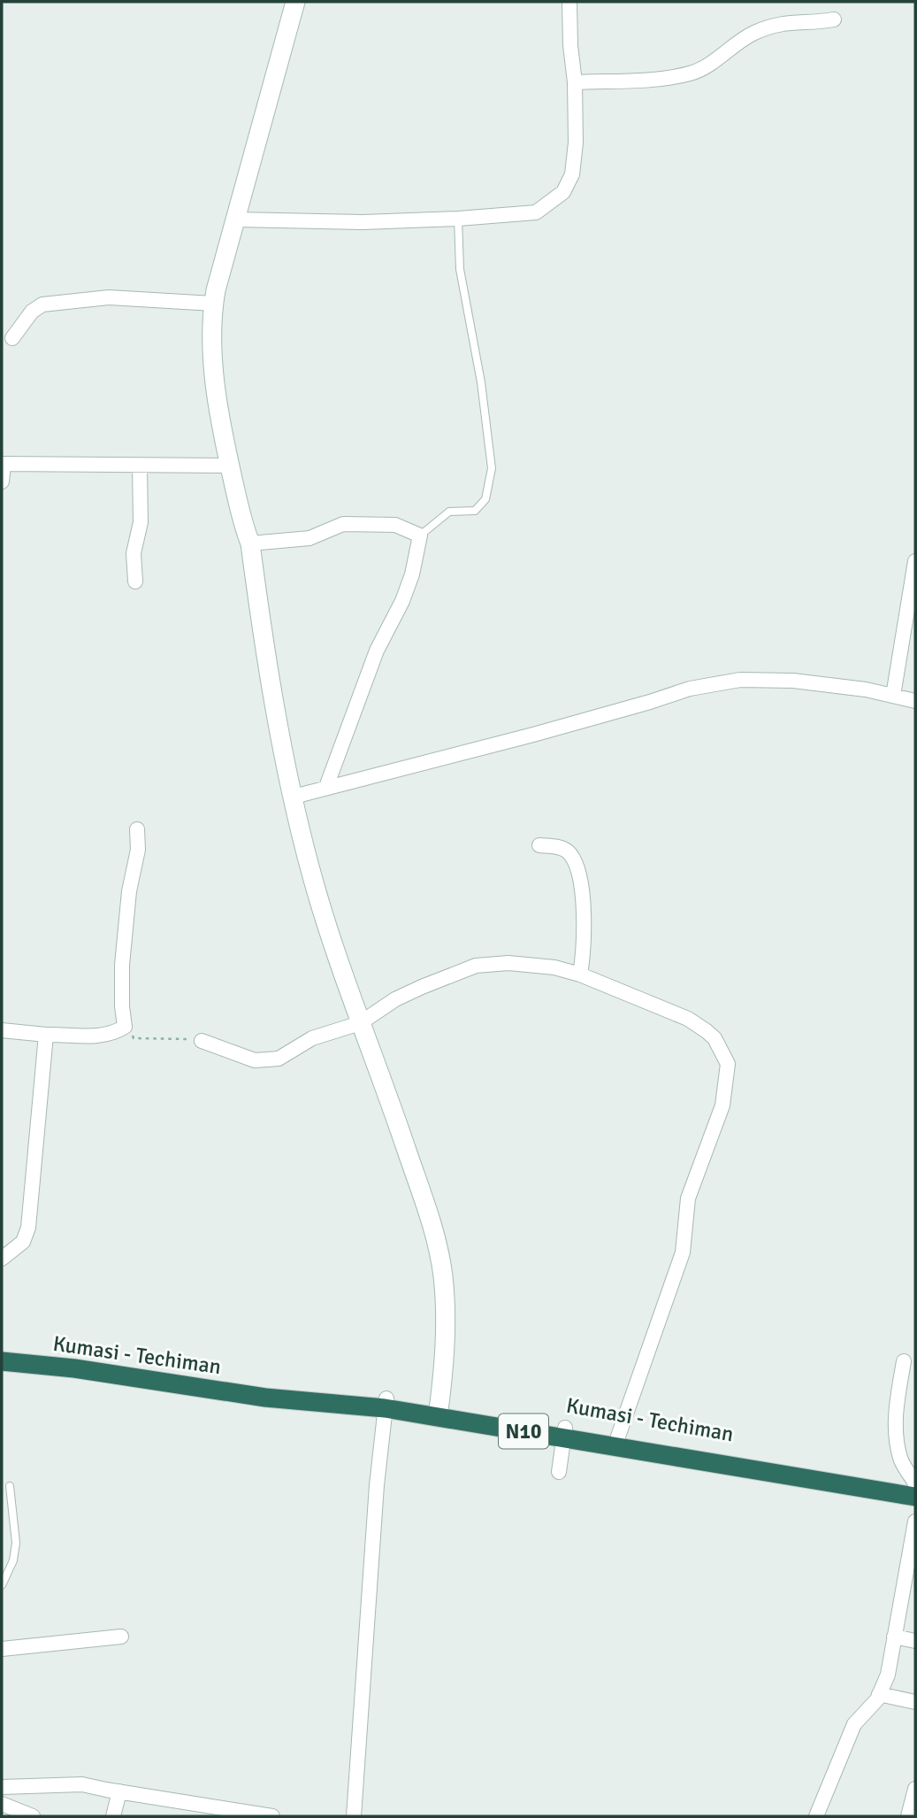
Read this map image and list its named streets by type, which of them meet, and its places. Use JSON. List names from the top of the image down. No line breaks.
{"streets":{"highway":["Kumasi - Techiman","N10"]}}
